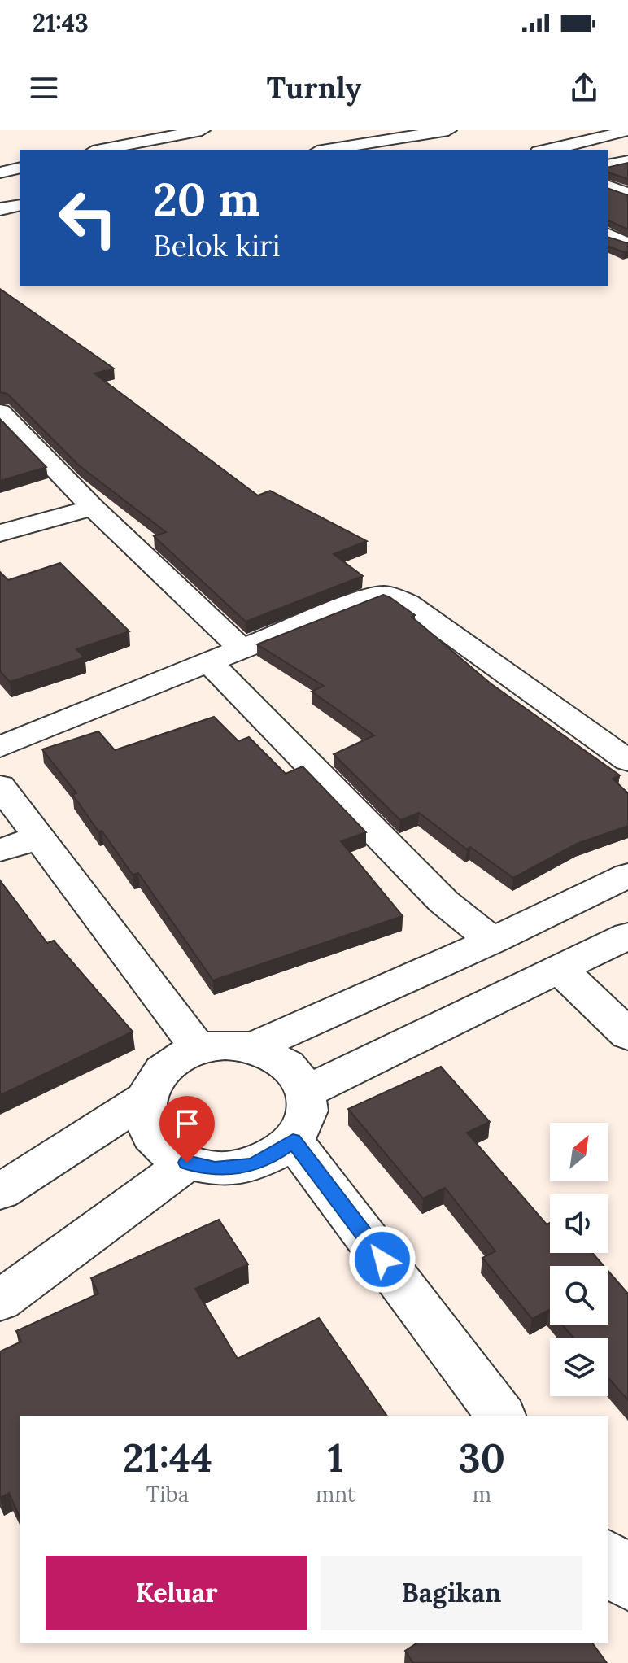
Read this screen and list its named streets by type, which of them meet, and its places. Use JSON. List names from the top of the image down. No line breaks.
{"north":"top right","page":{"status":"21:43","header":"Turnly","turn":["20 m","Belok kiri"],"eta":["21:44","Tiba","1","mnt","30","m"],"buttons":["Keluar","Bagikan"]}}
